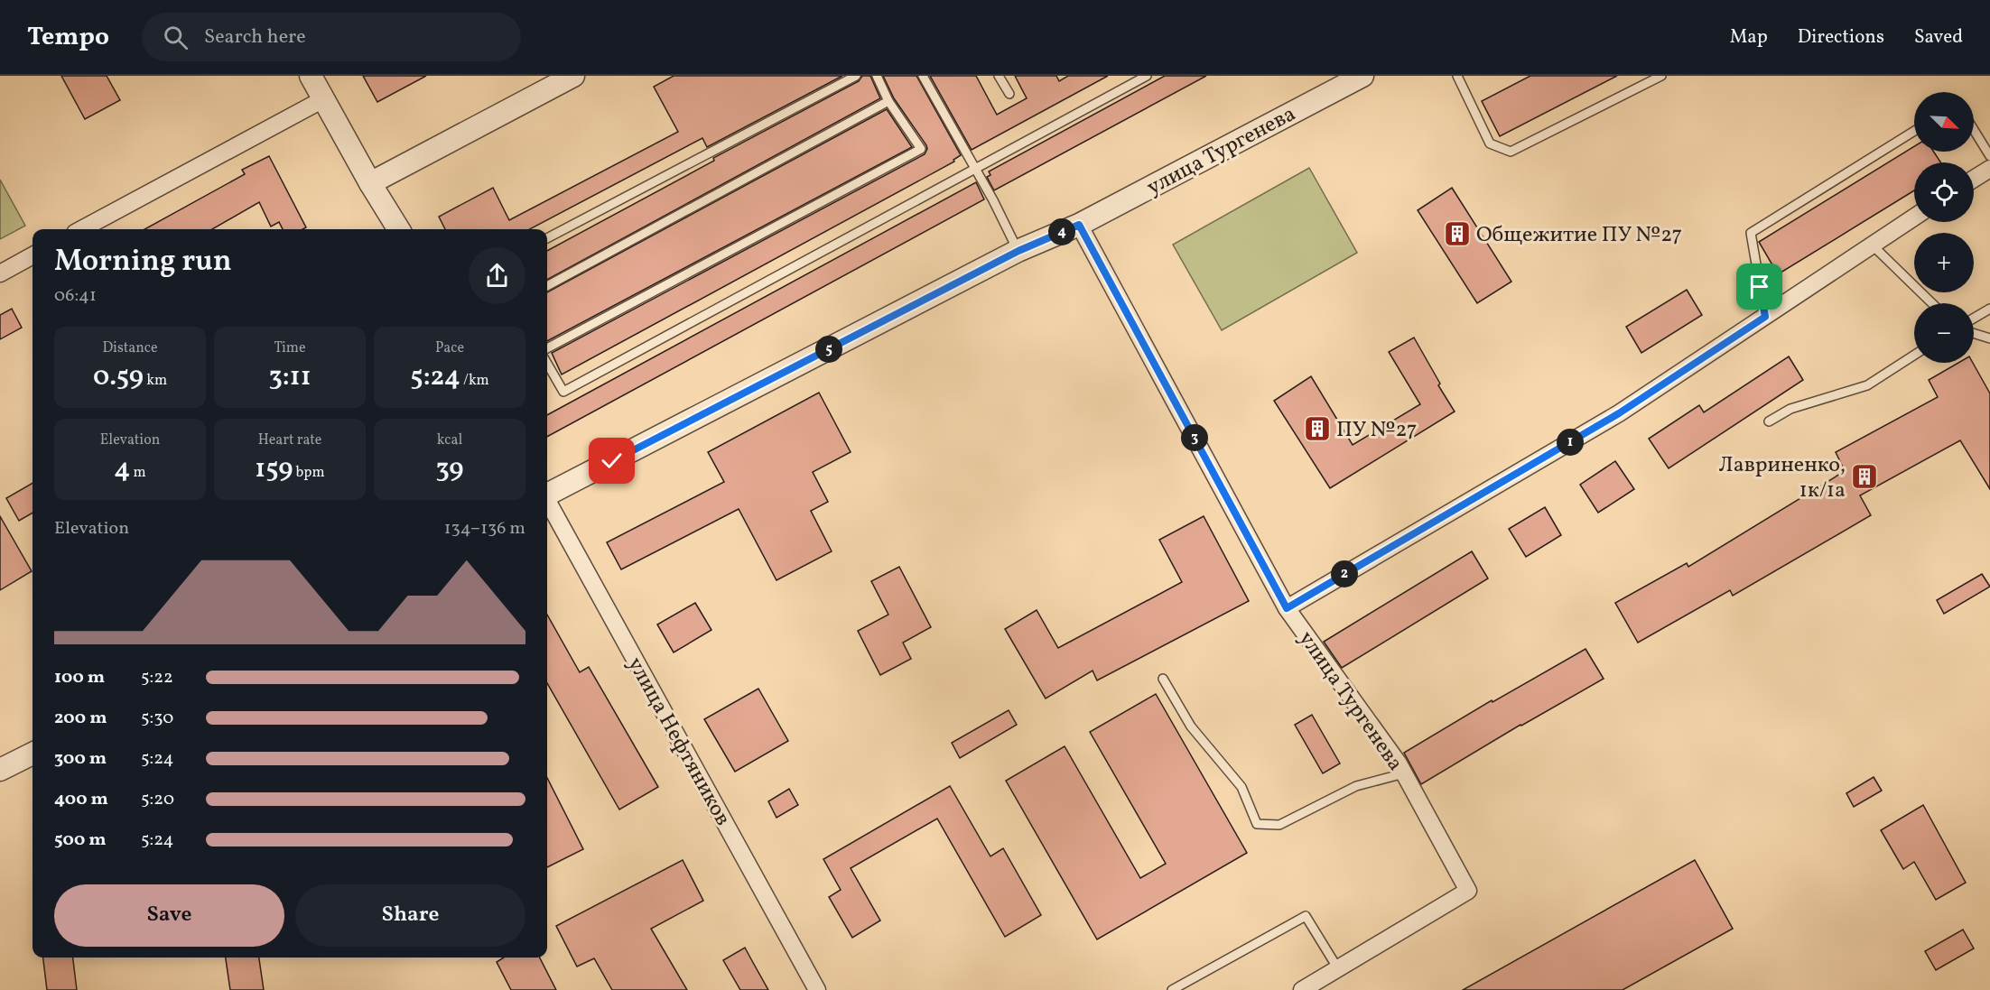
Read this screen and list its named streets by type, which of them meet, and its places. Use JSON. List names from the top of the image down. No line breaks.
{"streets":{"street":["улица Тургенева","улица Нефтяников"]},"places":{"building":["Общежитие ПУ №27","ПУ №27","Лавриненко, 1к/1а"]},"north":"bottom right","page":{"header":"Tempo","search":"Search here","nav":["Map","Directions","Saved"],"map_buttons":["+","−"],"pins":["4","5","3","1","2"],"heading":["Morning run","06:41"],"stats":[["Distance","0.59 km"],["Time","3:11"],["Pace","5:24 /km"],["Elevation","4 m"],["Heart rate","159 bpm"],["kcal","39"]],"chart":["Elevation","134–136 m"],"list":[{"name":"100 m","note":"5:22"},{"name":"200 m","note":"5:30"},{"name":"300 m","note":"5:24"},{"name":"400 m","note":"5:20"},{"name":"500 m","note":"5:24"}],"buttons":["Save","Share"]}}
